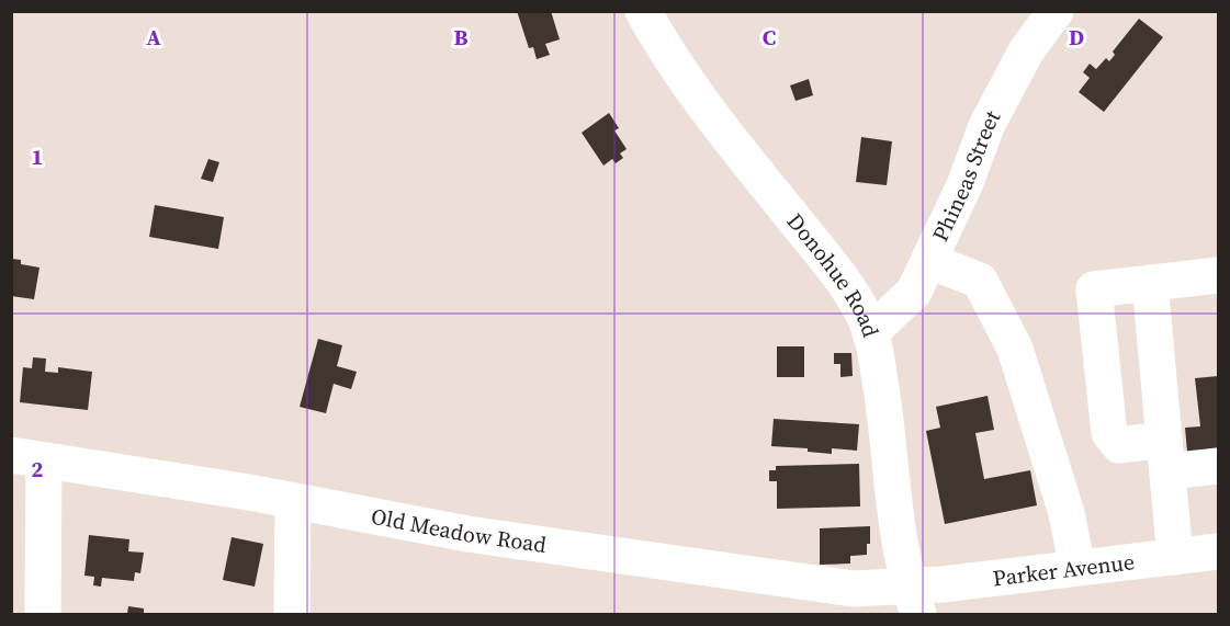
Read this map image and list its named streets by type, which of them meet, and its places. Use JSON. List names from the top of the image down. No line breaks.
{"streets":{"street":["Phineas Street","Donohue Road","Old Meadow Road","Parker Avenue"]},"crossings":[["Phineas Street","Donohue Road"],["Donohue Road","Old Meadow Road"],["Donohue Road","Parker Avenue"],["Old Meadow Road","Parker Avenue"]],"grid":{"columns":["A","B","C","D"],"rows":["1","2"]}}
